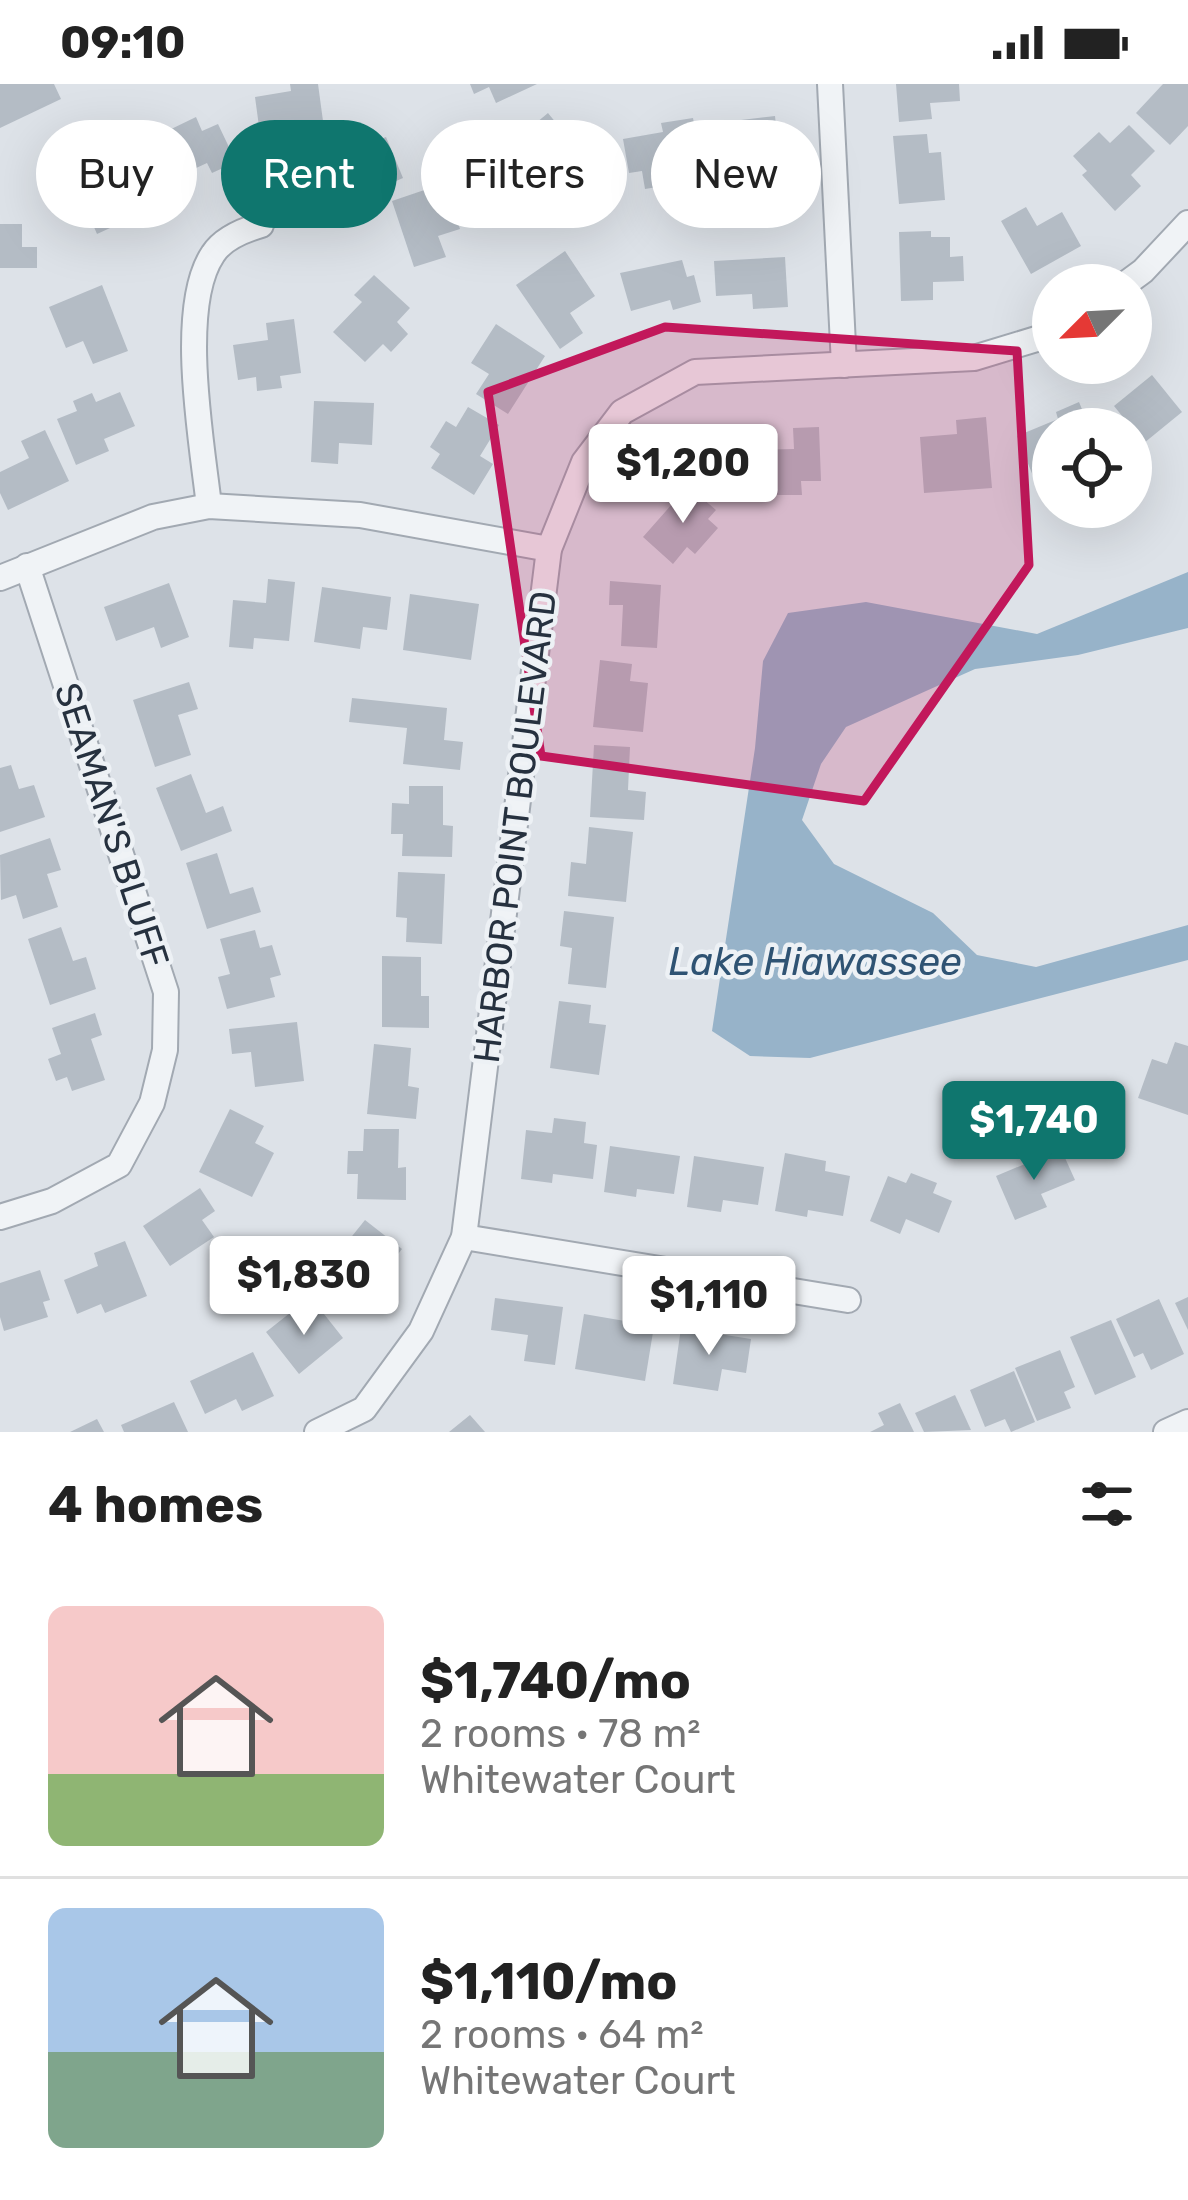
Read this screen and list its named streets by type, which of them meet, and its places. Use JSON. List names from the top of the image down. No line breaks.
{"streets":{"street":["SEAMAN'S BLUFF","HARBOR POINT BOULEVARD"]},"water":["Lake Hiawassee"],"north":"bottom left","page":{"status":"09:10","chip":["Buy","Rent","Filters","New"],"price":["$1,200","$1,740","$1,830","$1,110"],"heading":"4 homes","list":[{"name":"$1,740/mo","note":"2 rooms · 78 m² · Whitewater Court"},{"name":"$1,110/mo","note":"2 rooms · 64 m² · Whitewater Court"}]}}
